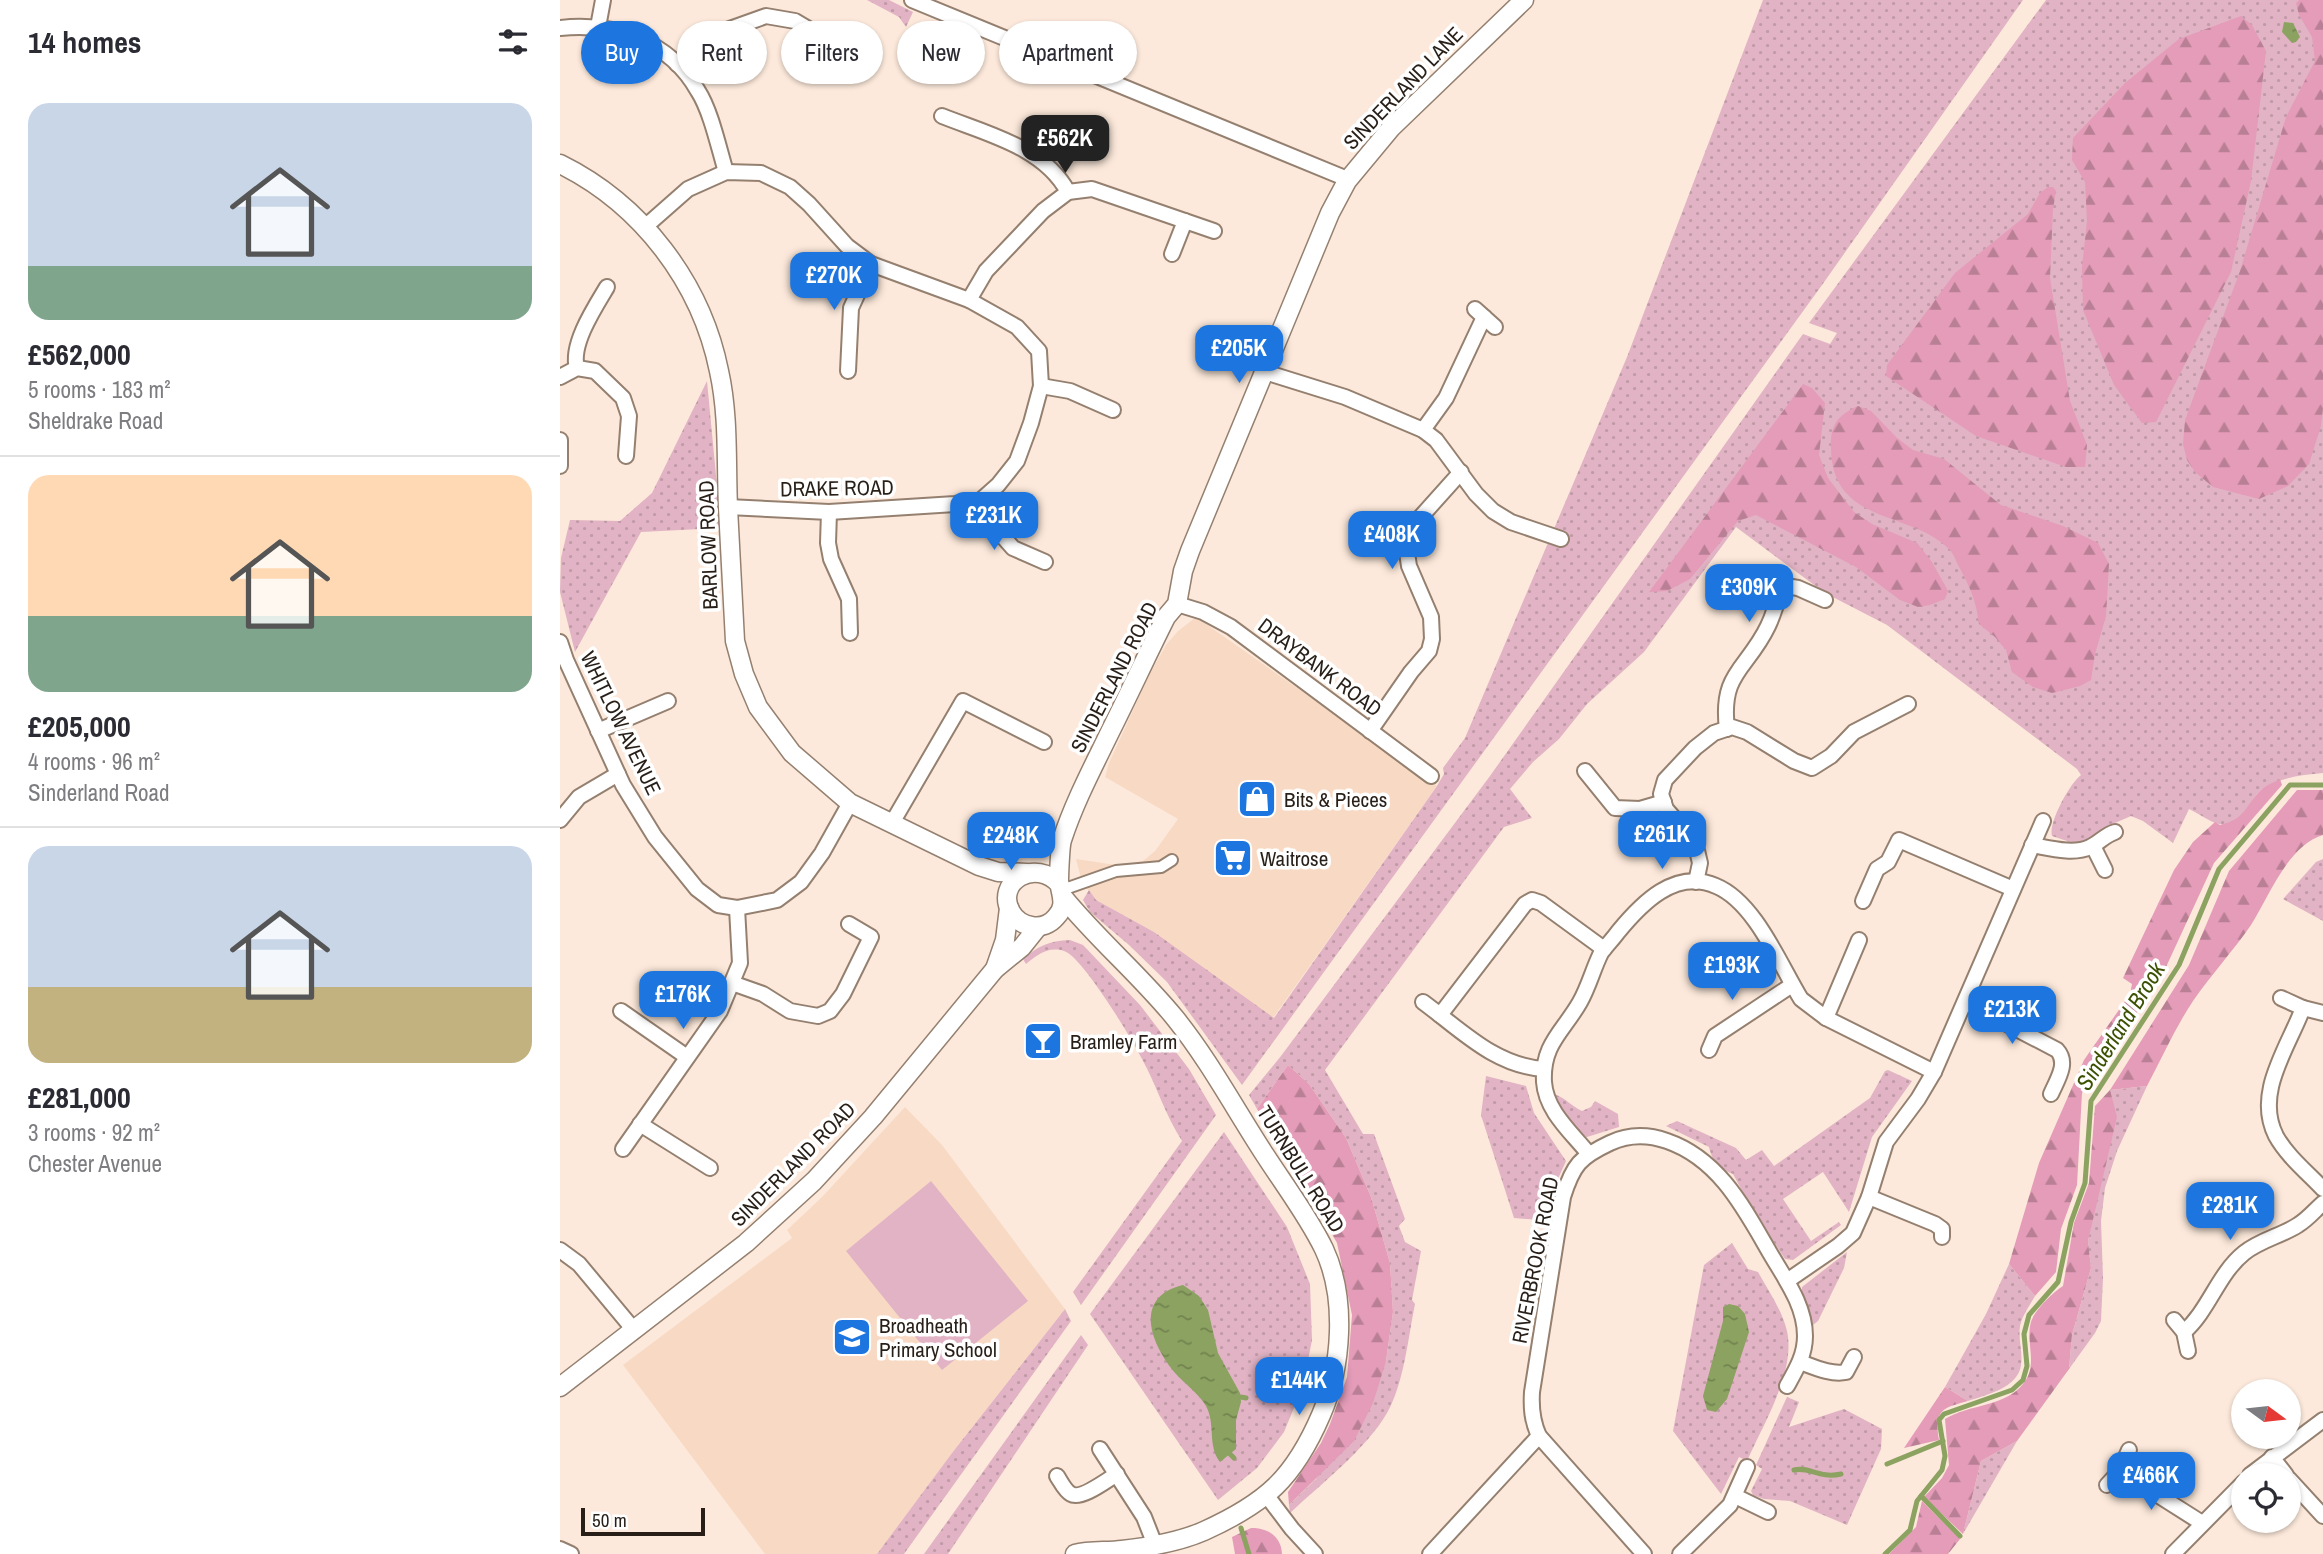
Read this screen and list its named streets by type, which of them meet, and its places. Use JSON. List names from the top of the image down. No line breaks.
{"streets":{"street":["SINDERLAND LANE","DRAKE ROAD","BARLOW ROAD","DRAYBANK ROAD","SINDERLAND ROAD","WHITLOW AVENUE","TURNBULL ROAD","RIVERBROOK ROAD"]},"crossings":[["SINDERLAND LANE","SINDERLAND ROAD"],["DRAKE ROAD","BARLOW ROAD"],["BARLOW ROAD","SINDERLAND ROAD"],["BARLOW ROAD","TURNBULL ROAD"],["DRAYBANK ROAD","SINDERLAND ROAD"],["SINDERLAND ROAD","TURNBULL ROAD"]],"water":["Sinderland Brook"],"places":{"shop":["Bits & Pieces"],"supermarket":["Waitrose"],"bar":["Bramley Farm"],"school or university":["Broadheath Primary School"]},"scale_bar":"50 m","north":"right","page":{"heading":"14 homes","chip":["Buy","Rent","Filters","New","Apartment"],"list":[{"name":"£562,000","note":"5 rooms · 183 m² · Sheldrake Road"},{"name":"£205,000","note":"4 rooms · 96 m² · Sinderland Road"},{"name":"£281,000","note":"3 rooms · 92 m² · Chester Avenue"}],"price":["£562K","£270K","£205K","£231K","£408K","£309K","£261K","£248K","£193K","£176K","£213K","£281K","£144K","£466K"],"scale":"50 m"}}
